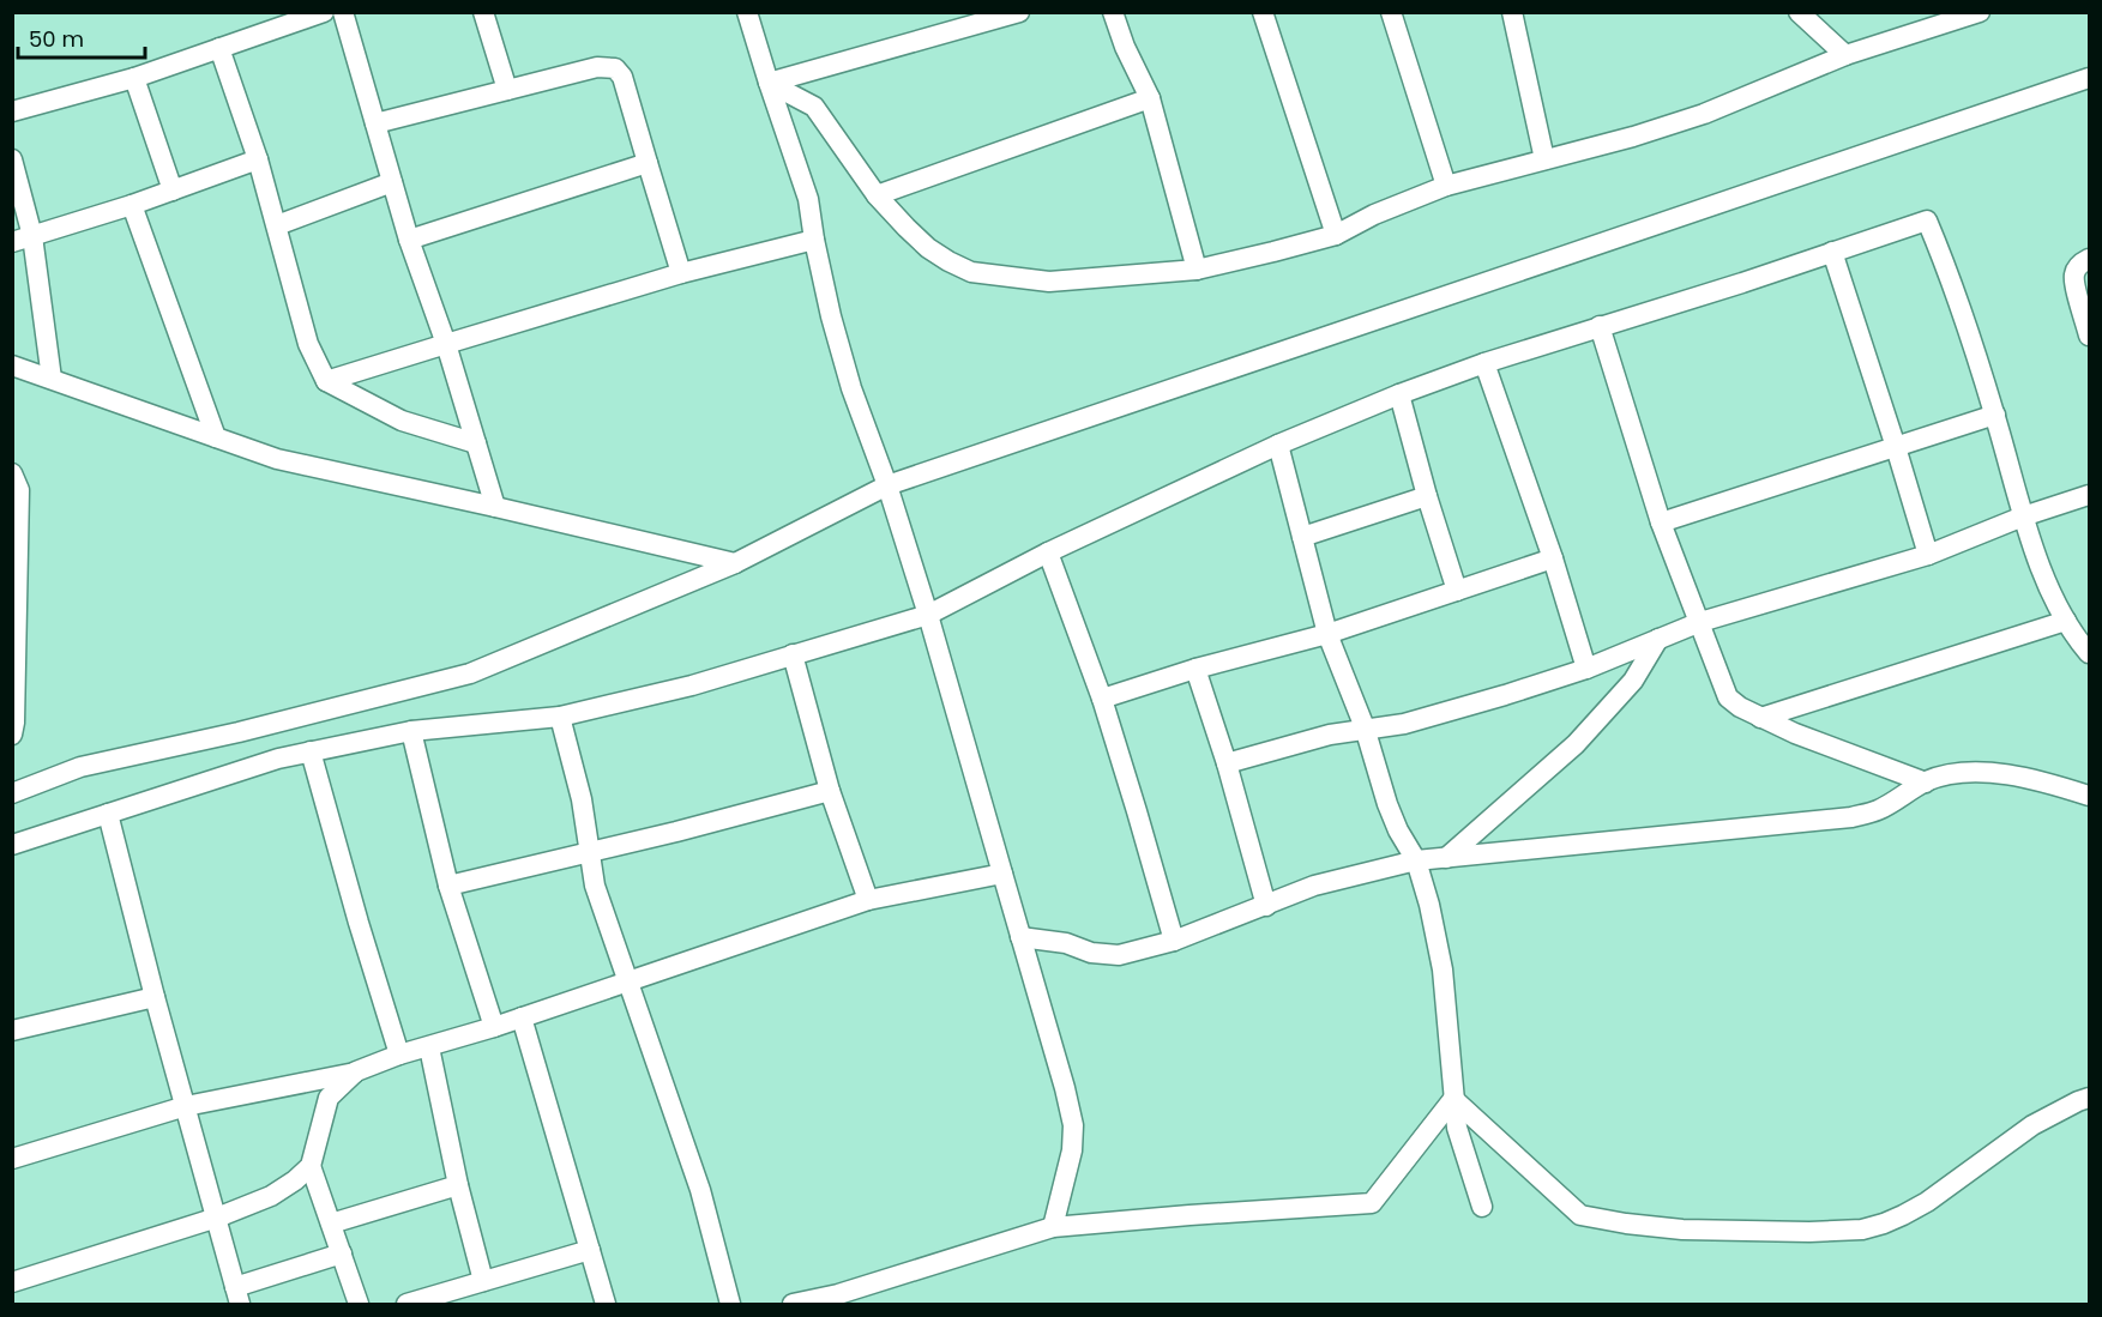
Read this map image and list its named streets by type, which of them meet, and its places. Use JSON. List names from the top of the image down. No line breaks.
{"scale_bar":"50 m"}
